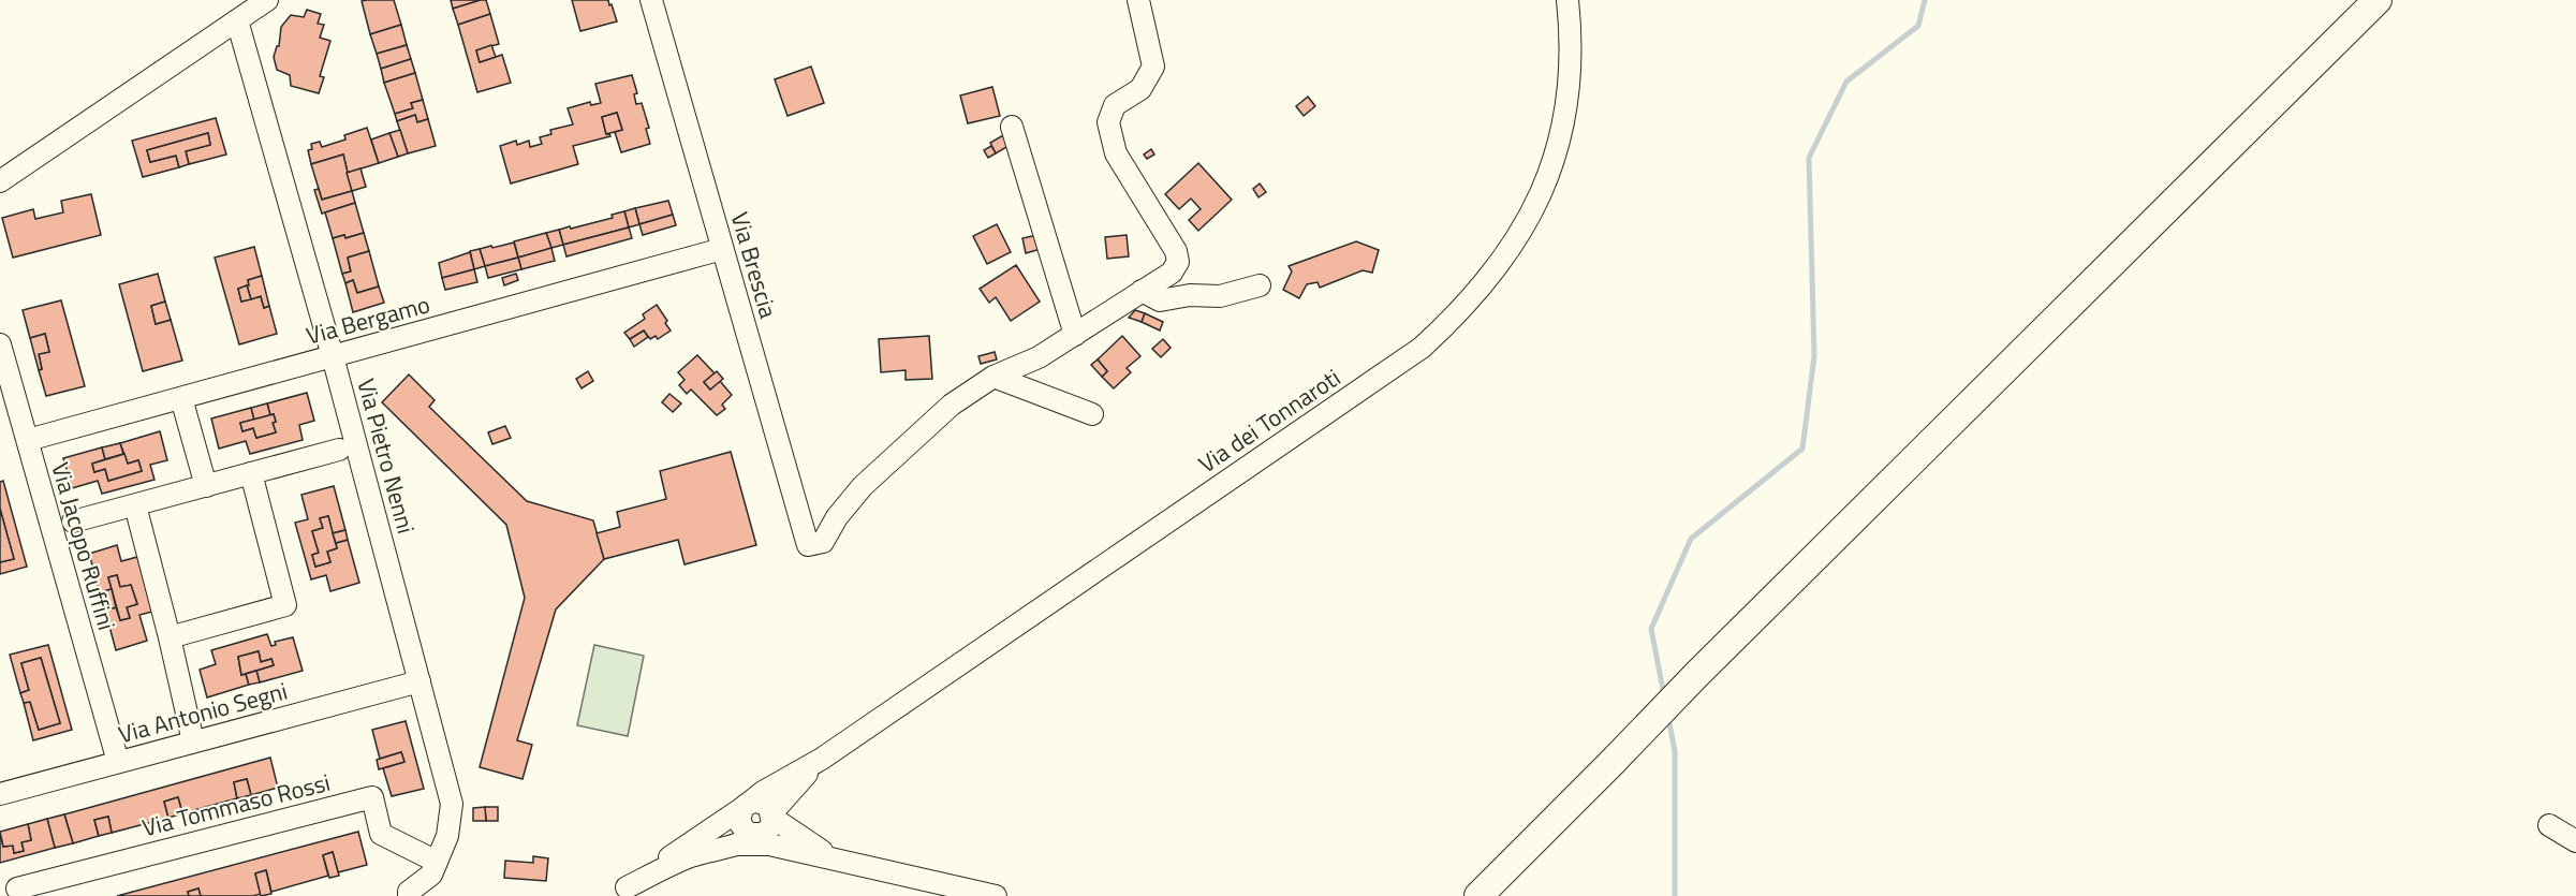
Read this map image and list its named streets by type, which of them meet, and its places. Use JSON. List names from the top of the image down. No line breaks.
{"streets":{"street":["Via Brescia","Via Bergamo","Via dei Tonnaroti","Via Pietro Nenni","Via Jacopo Ruffini","Via Antonio Segni","Via Tommaso Rossi"]},"crossings":[["Via Brescia","Via Bergamo"],["Via Bergamo","Via Pietro Nenni"],["Via Bergamo","Via Jacopo Ruffini"],["Via Pietro Nenni","Via Antonio Segni"],["Via Pietro Nenni","Via Tommaso Rossi"],["Via Jacopo Ruffini","Via Antonio Segni"]]}
